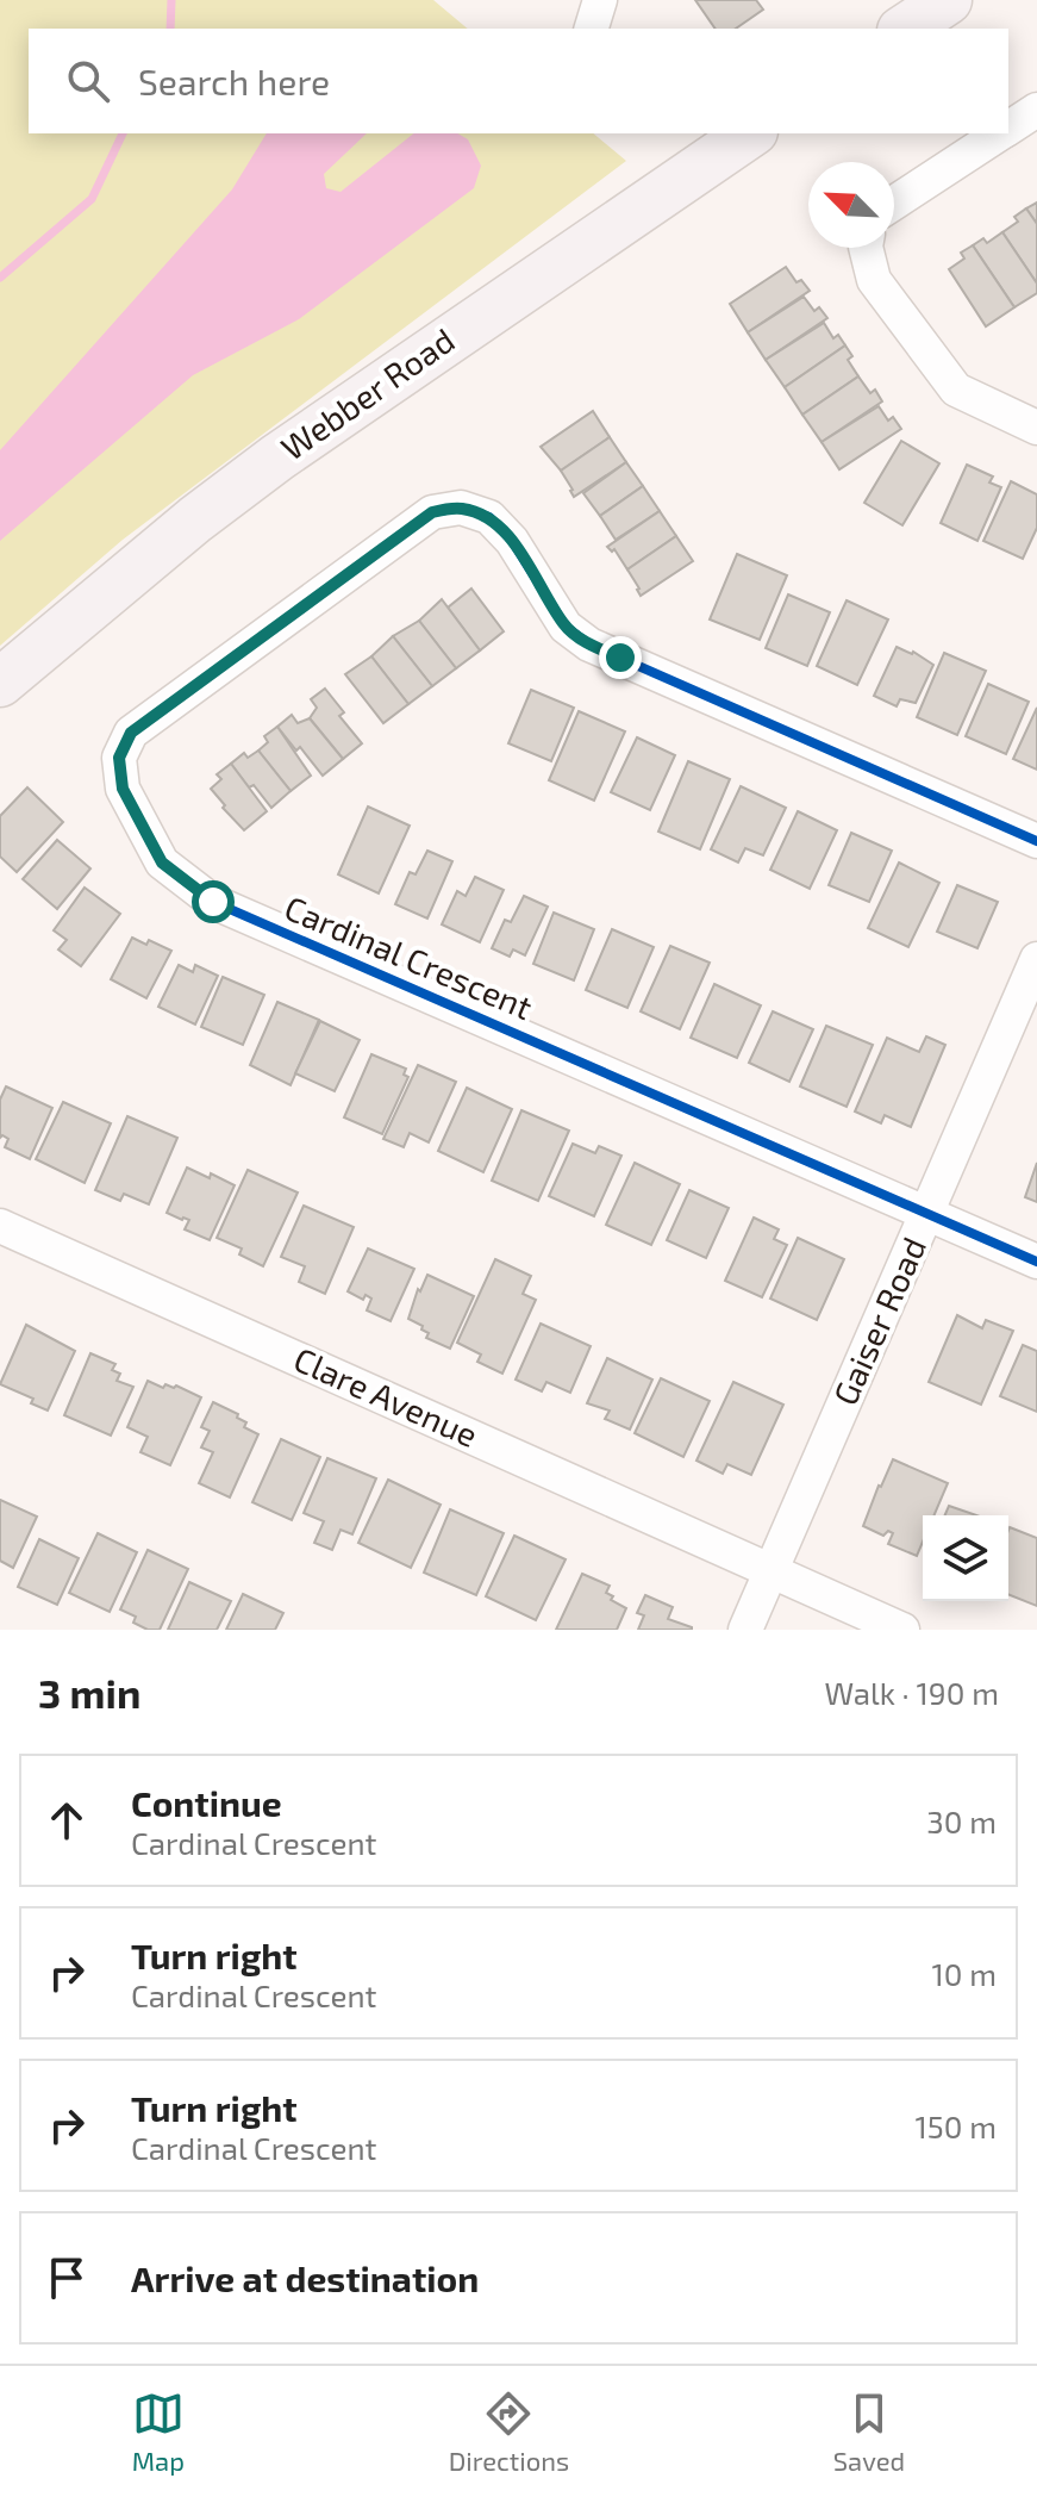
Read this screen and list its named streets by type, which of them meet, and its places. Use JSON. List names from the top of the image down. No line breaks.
{"streets":{"main road":["Webber Road"],"street":["Cardinal Crescent","Gaiser Road","Clare Avenue"]},"crossings":[["Cardinal Crescent","Gaiser Road"],["Gaiser Road","Clare Avenue"]],"north":"top left","page":{"search":"Search here","heading":["3 min","Walk · 190 m"],"list":[["Continue","Cardinal Crescent","30 m"],["Turn right","Cardinal Crescent","10 m"],["Turn right","Cardinal Crescent","150 m"],"Arrive at destination"],"nav":["Map","Directions","Saved"]}}
